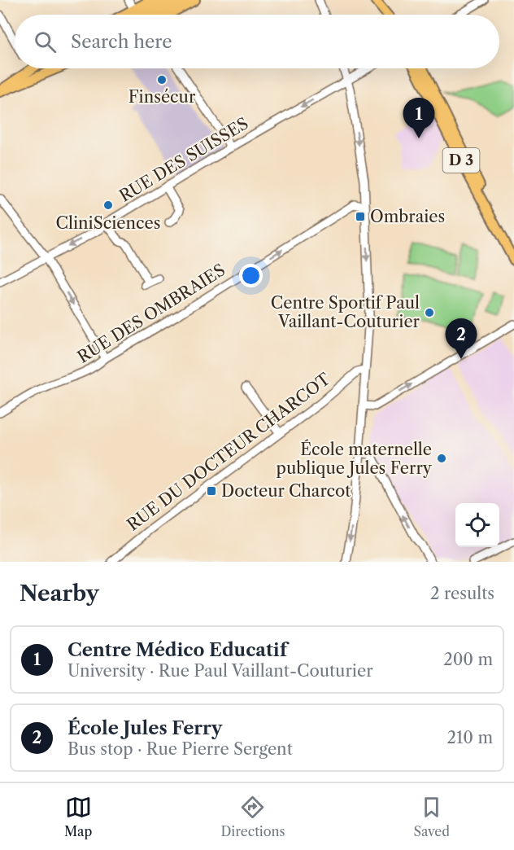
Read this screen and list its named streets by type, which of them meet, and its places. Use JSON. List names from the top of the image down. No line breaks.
{"streets":{"main road":["D 3"],"street":["RUE DES SUISSES","RUE DES OMBRAIES","RUE DU DOCTEUR CHARCOT"]},"one_way":["RUE DES SUISSES","RUE DES OMBRAIES"],"places":{"other":["Finsécur","CliniSciences","Centre Sportif Paul Vaillant-Couturier","École maternelle publique Jules Ferry"],"transit":["Ombraies","Docteur Charcot"]},"page":{"search":"Search here","pins":["1","2"],"heading":["Nearby","2 results"],"list":[{"mark":"1","name":"Centre Médico Educatif","note":"University · Rue Paul Vaillant-Couturier","value":"200 m"},{"mark":"2","name":"École Jules Ferry","note":"Bus stop · Rue Pierre Sergent","value":"210 m"}],"nav":["Map","Directions","Saved"]}}
